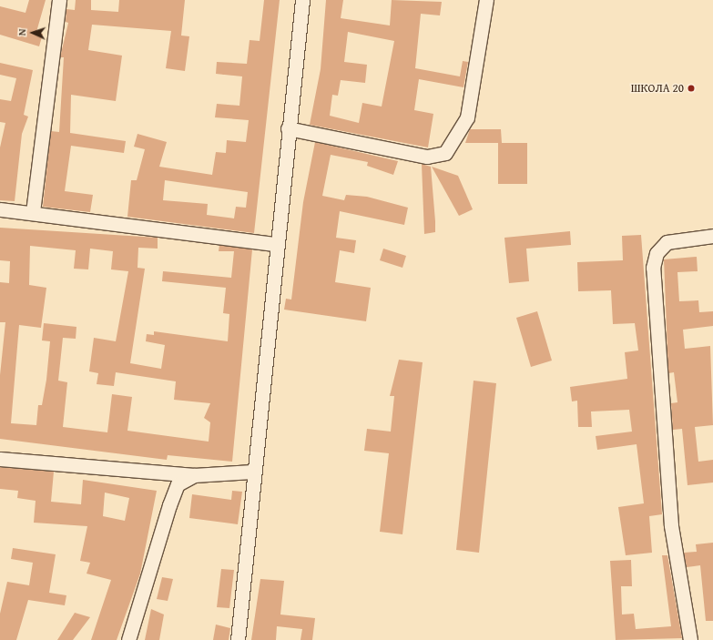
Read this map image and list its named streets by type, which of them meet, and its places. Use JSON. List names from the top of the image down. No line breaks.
{"places":["ШКОЛА 20"],"north":"left"}
